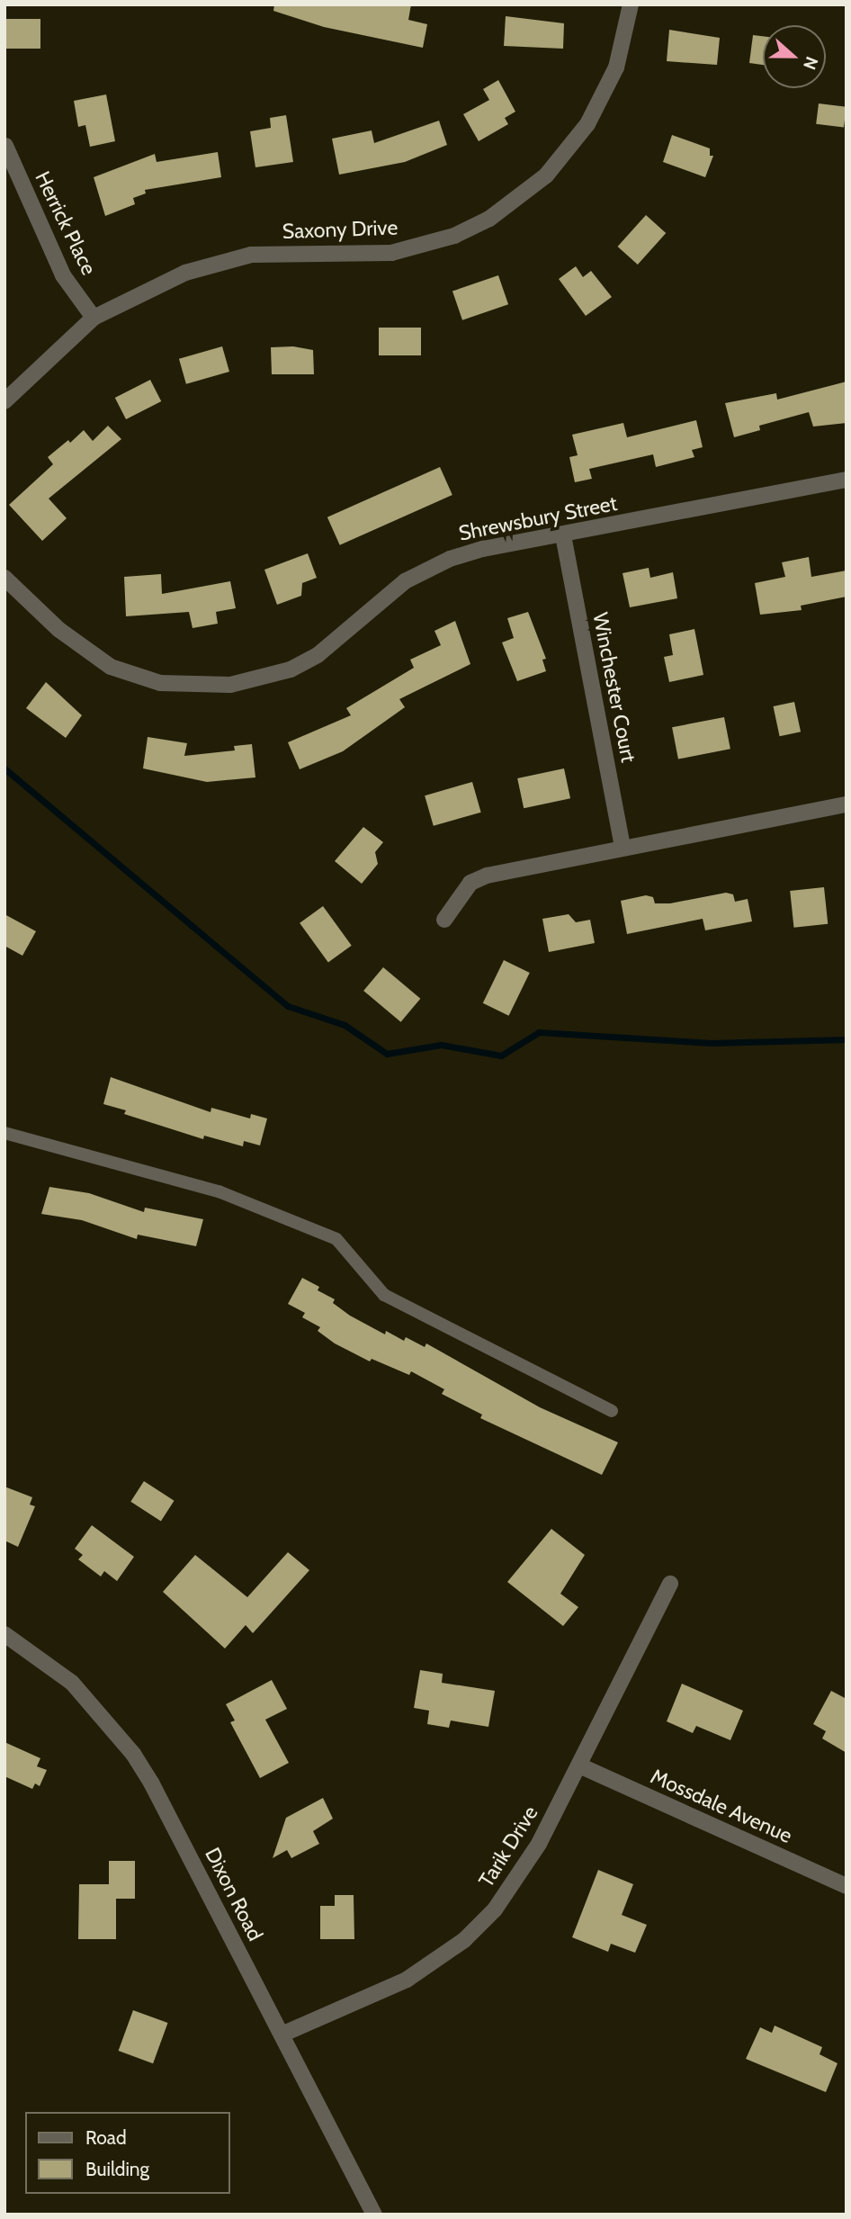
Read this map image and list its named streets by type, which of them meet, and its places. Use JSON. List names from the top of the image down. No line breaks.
{"streets":{"street":["Herrick Place","Saxony Drive","Shrewsbury Street","Winchester Court","Mossdale Avenue","Tarik Drive","Dixon Road"]},"crossings":[["Herrick Place","Saxony Drive"],["Shrewsbury Street","Winchester Court"],["Mossdale Avenue","Tarik Drive"],["Tarik Drive","Dixon Road"]],"legend":["Road","Building"],"north":"right"}
